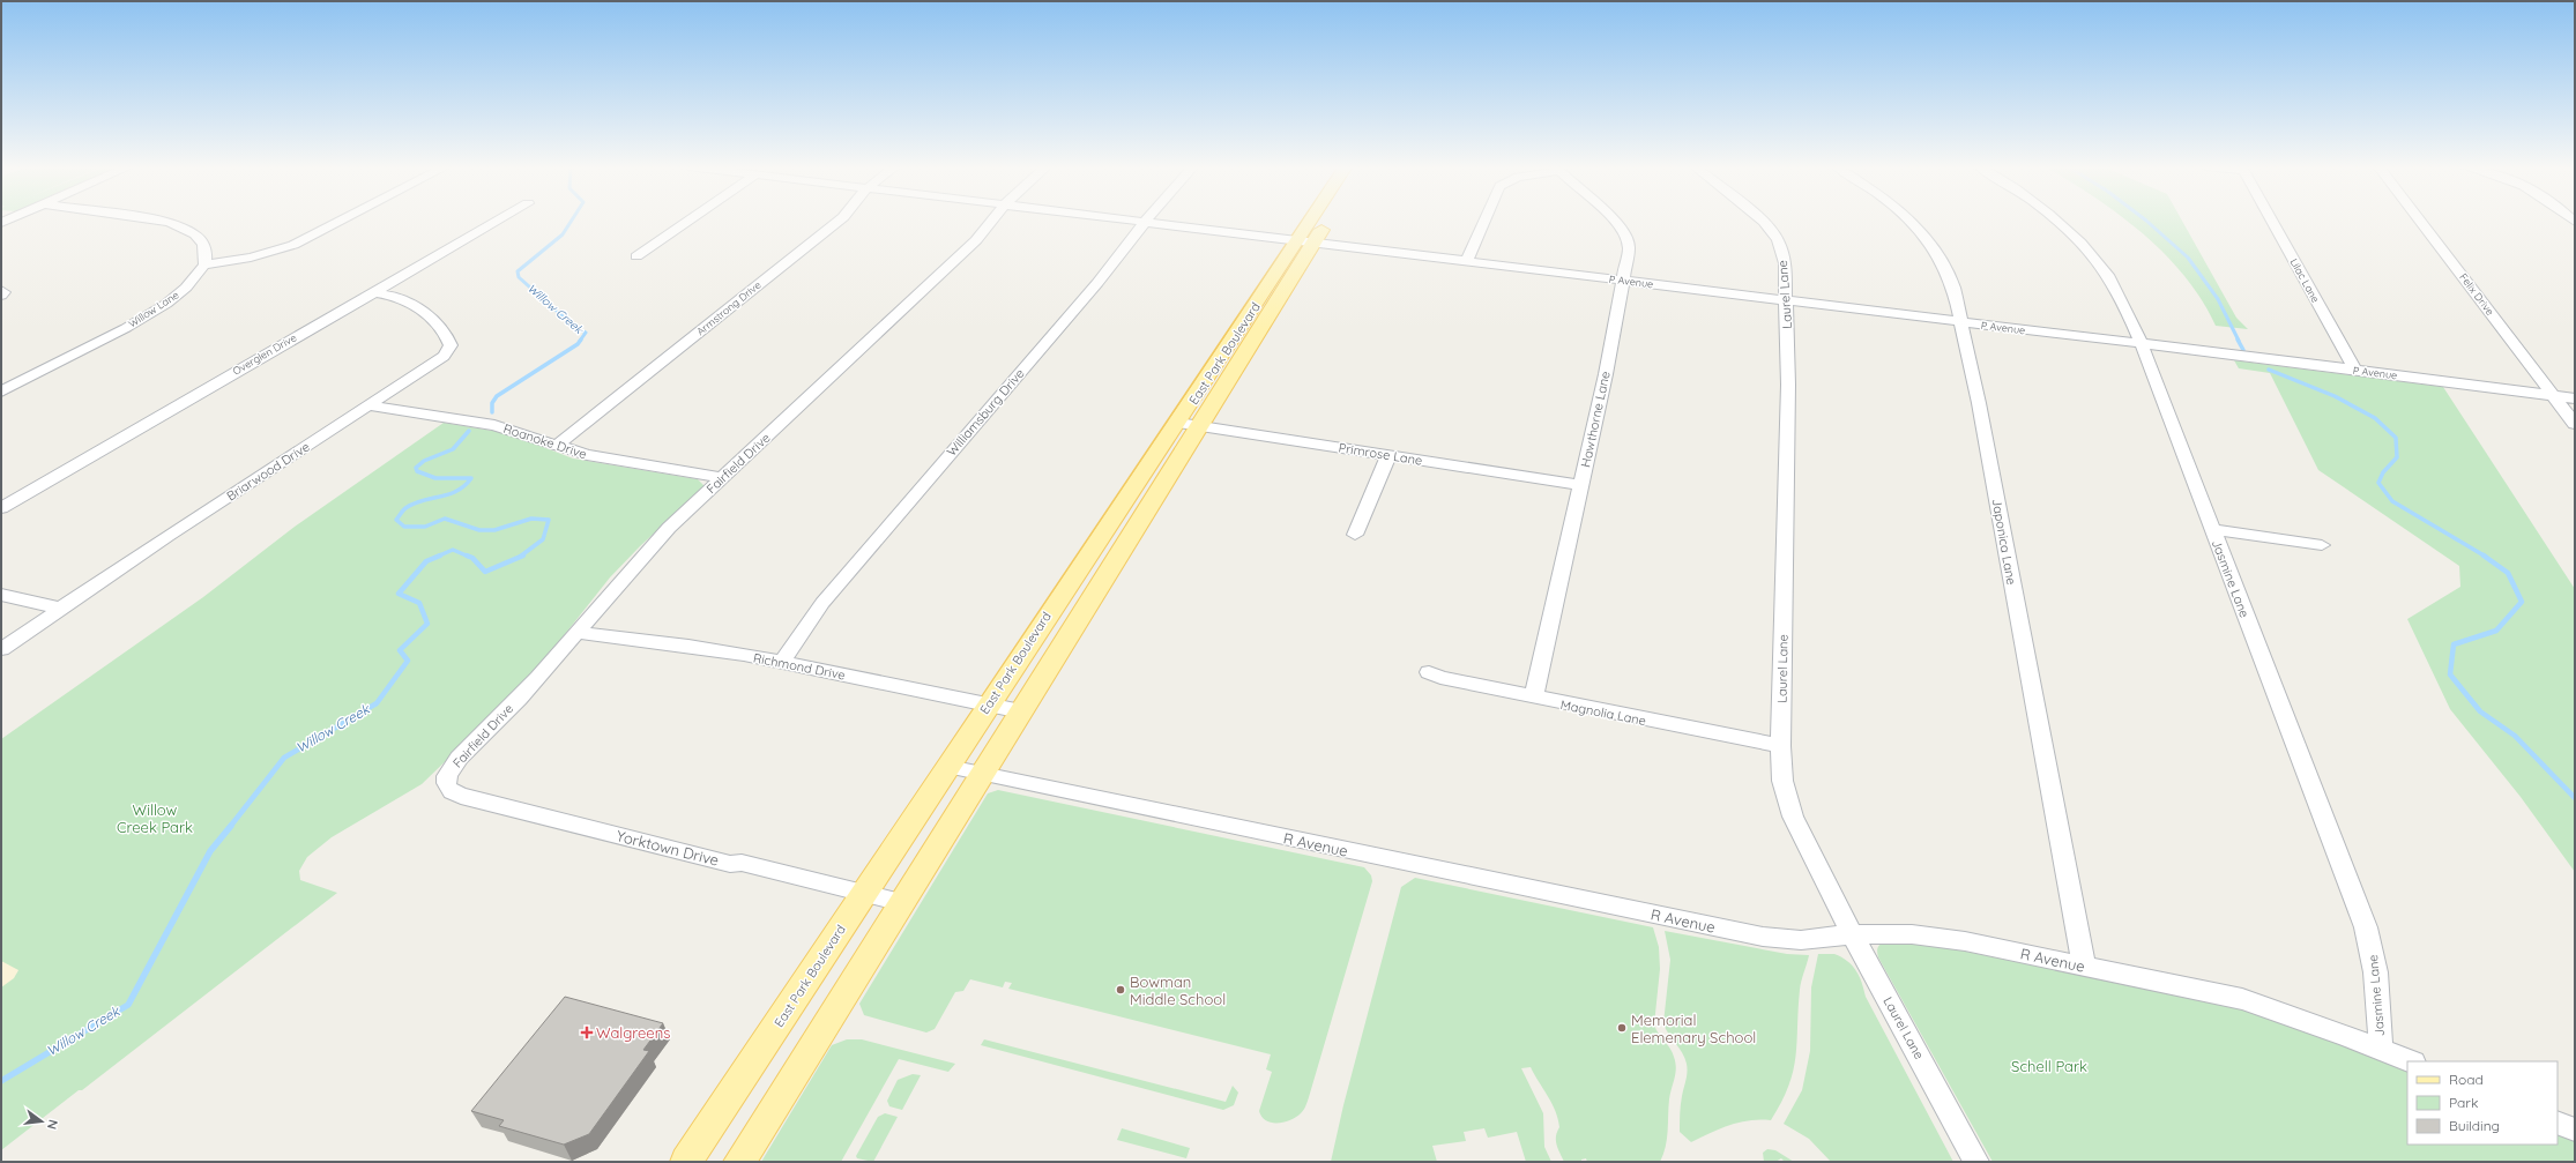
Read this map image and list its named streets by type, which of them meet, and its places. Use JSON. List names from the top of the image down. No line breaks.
{"streets":{"main road":["East Park Boulevard"],"street":["Lilac Lane","P Avenue","Laurel Lane","Felix Drive","Armstrong Drive","Willow Lane","Overglen Drive","Williamsburg Drive","Hawthorne Lane","Roanoke Drive","Primrose Lane","Fairfield Drive","Briarwood Drive","Japonica Lane","Jasmine Lane","Richmond Drive","Magnolia Lane","R Avenue","Yorktown Drive"]},"crossings":[["Lilac Lane","P Avenue"],["P Avenue","Laurel Lane"],["P Avenue","Felix Drive"],["P Avenue","East Park Boulevard"],["P Avenue","Williamsburg Drive"],["P Avenue","Hawthorne Lane"],["P Avenue","Japonica Lane"],["P Avenue","Jasmine Lane"],["Laurel Lane","Magnolia Lane"],["Laurel Lane","R Avenue"],["Armstrong Drive","Roanoke Drive"],["East Park Boulevard","Primrose Lane"],["East Park Boulevard","Richmond Drive"],["East Park Boulevard","R Avenue"],["East Park Boulevard","Yorktown Drive"],["Overglen Drive","Briarwood Drive"],["Williamsburg Drive","Richmond Drive"],["Hawthorne Lane","Primrose Lane"],["Hawthorne Lane","Magnolia Lane"],["Roanoke Drive","Fairfield Drive"],["Roanoke Drive","Briarwood Drive"],["Fairfield Drive","Richmond Drive"],["Fairfield Drive","Yorktown Drive"],["Japonica Lane","R Avenue"],["Jasmine Lane","R Avenue"]],"water":["Willow Creek"],"parks":["Willow Creek Park","Schell Park"],"places":{"other":["Bowman Middle School","Memorial Elemenary School"],"health":["Walgreens"]},"legend":["Road","Park","Building"],"north":"right"}
